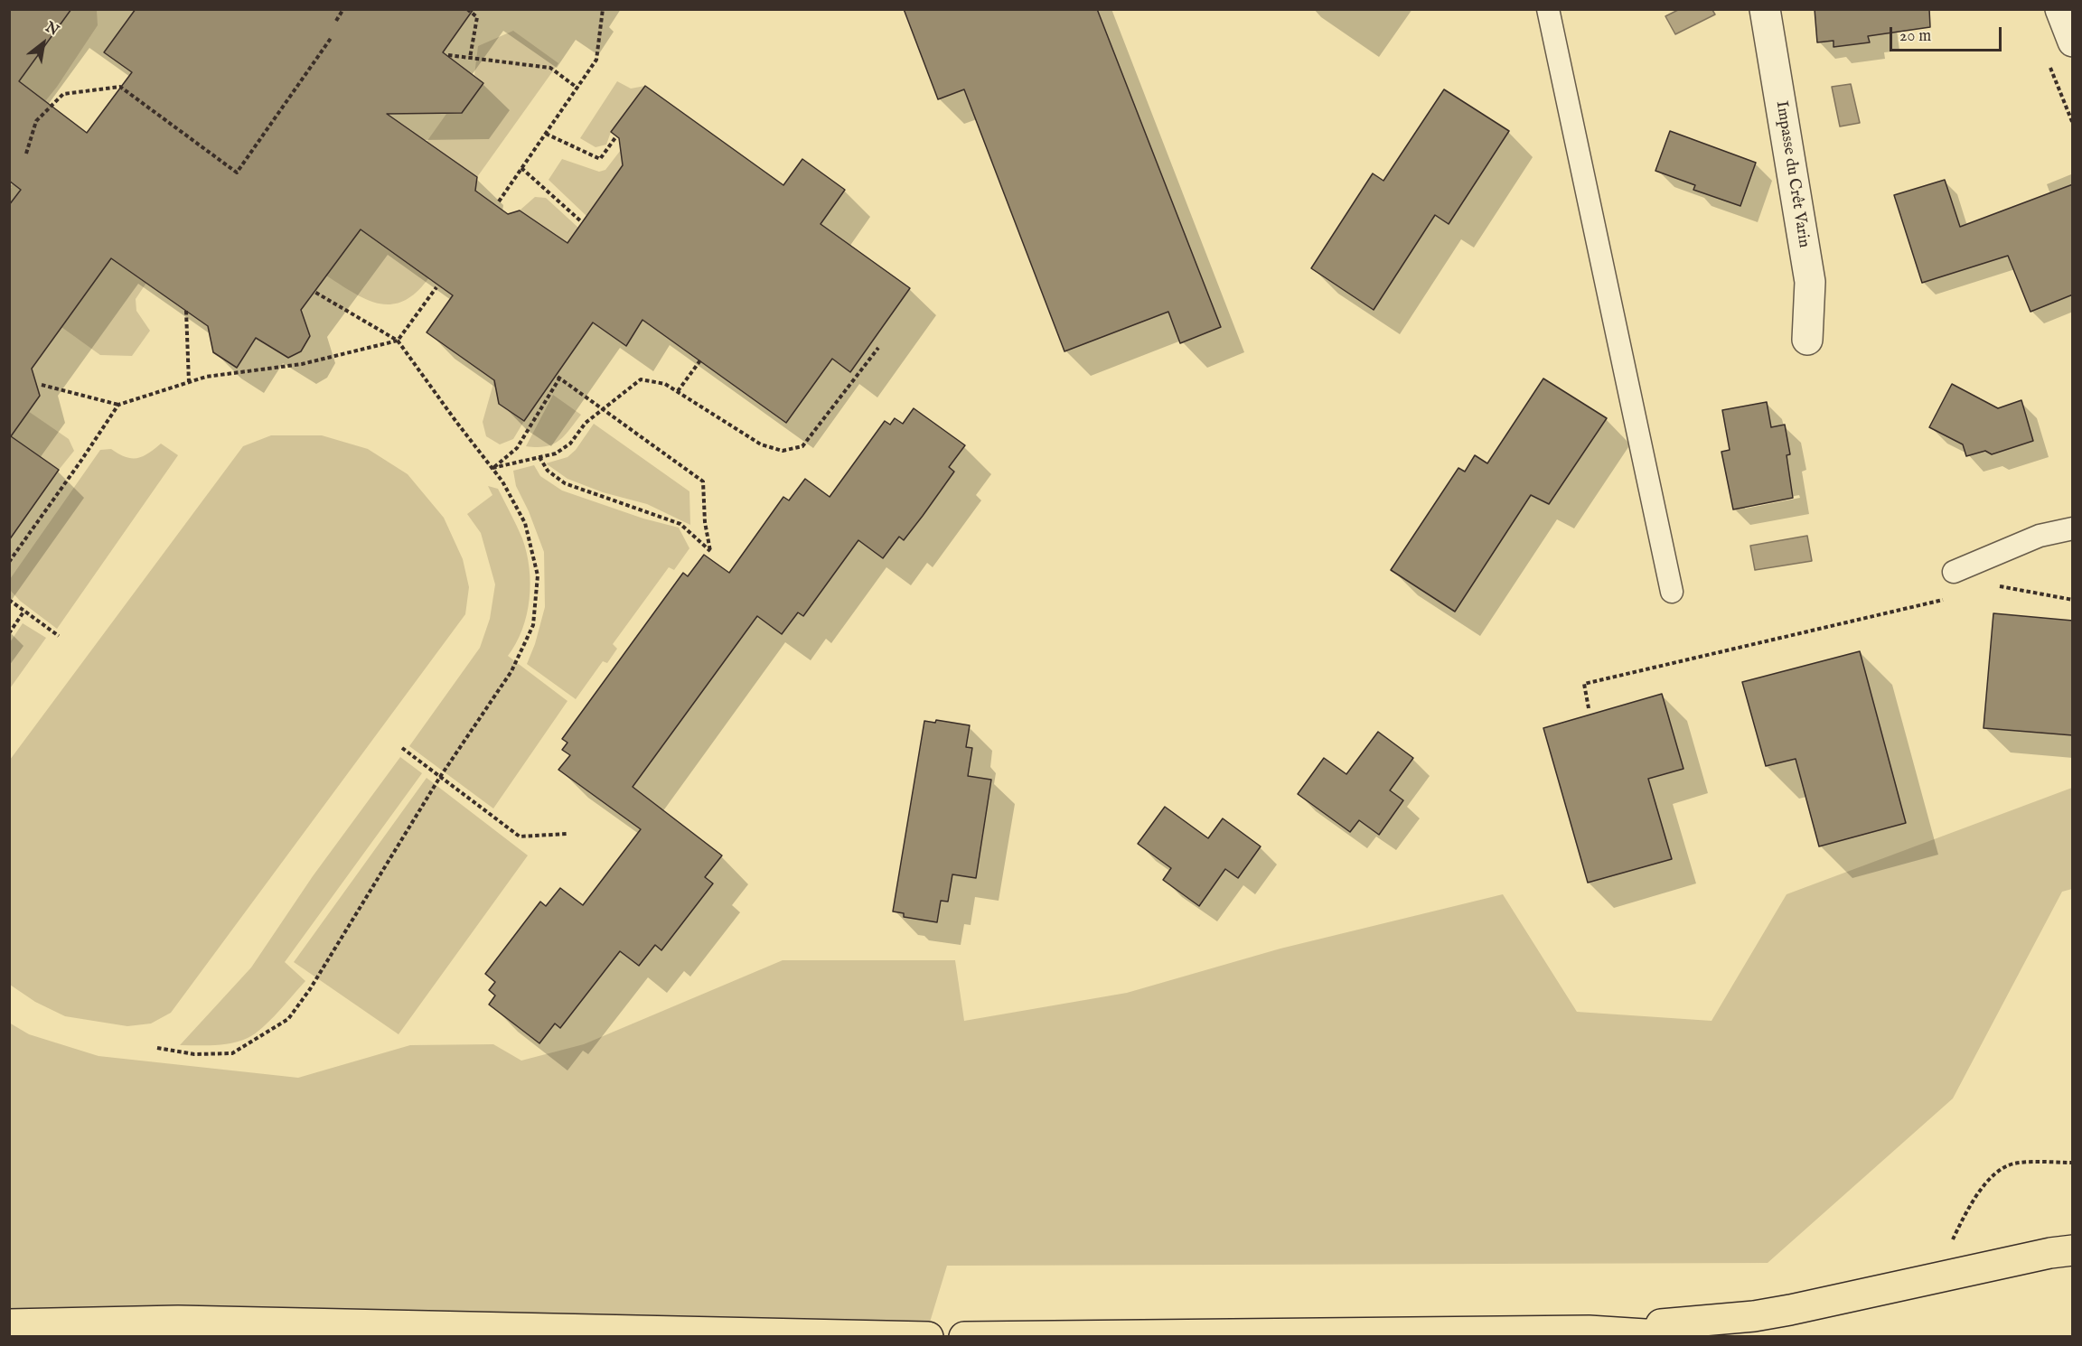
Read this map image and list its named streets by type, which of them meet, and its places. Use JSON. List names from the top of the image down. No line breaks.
{"streets":{"street":["Impasse du Crêt Varin"]},"scale_bar":"20 m","north":"top right"}
